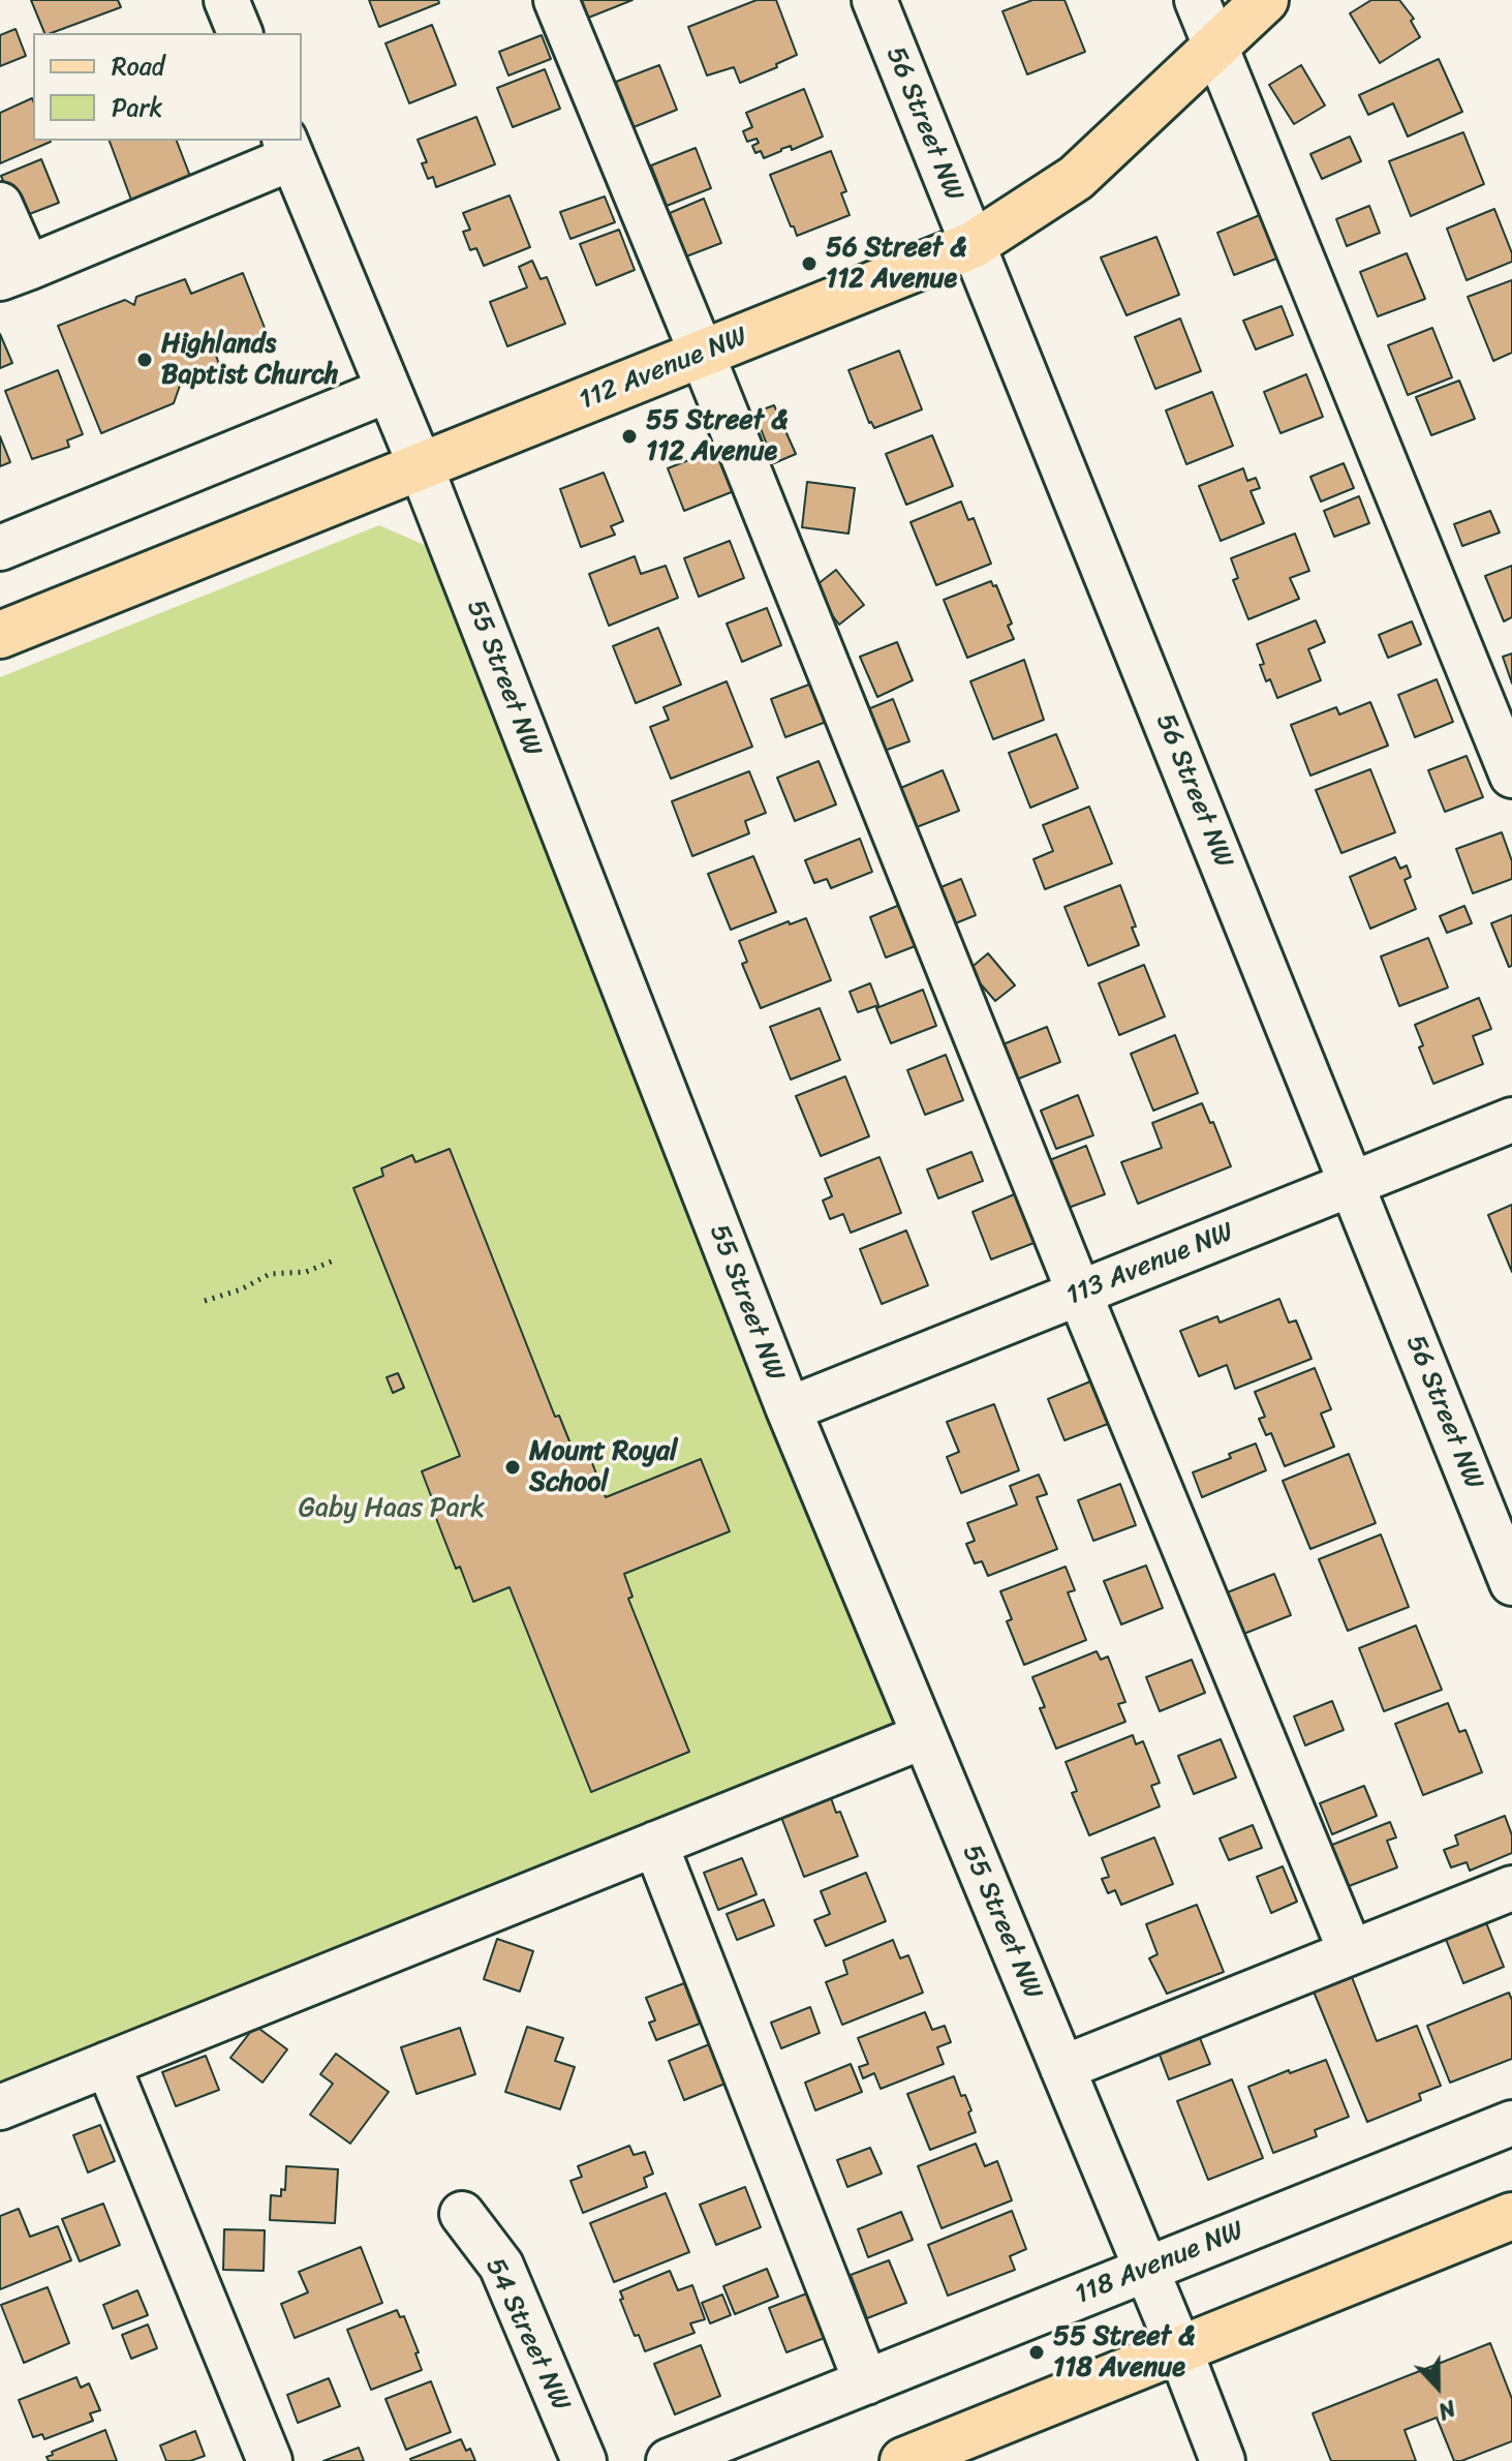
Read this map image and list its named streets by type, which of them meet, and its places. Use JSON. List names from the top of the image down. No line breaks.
{"streets":{"main road":["112 Avenue NW"],"street":["56 Street NW","55 Street NW","113 Avenue NW","118 Avenue NW","54 Street NW"]},"crossings":[["56 Street NW","112 Avenue NW"],["56 Street NW","113 Avenue NW"],["112 Avenue NW","55 Street NW"],["55 Street NW","113 Avenue NW"],["55 Street NW","118 Avenue NW"]],"parks":["Gaby Haas Park"],"places":["56 Street & 112 Avenue","Highlands Baptist Church","55 Street & 112 Avenue","Mount Royal School","55 Street & 118 Avenue"],"legend":["Road","Park"],"north":"bottom"}
